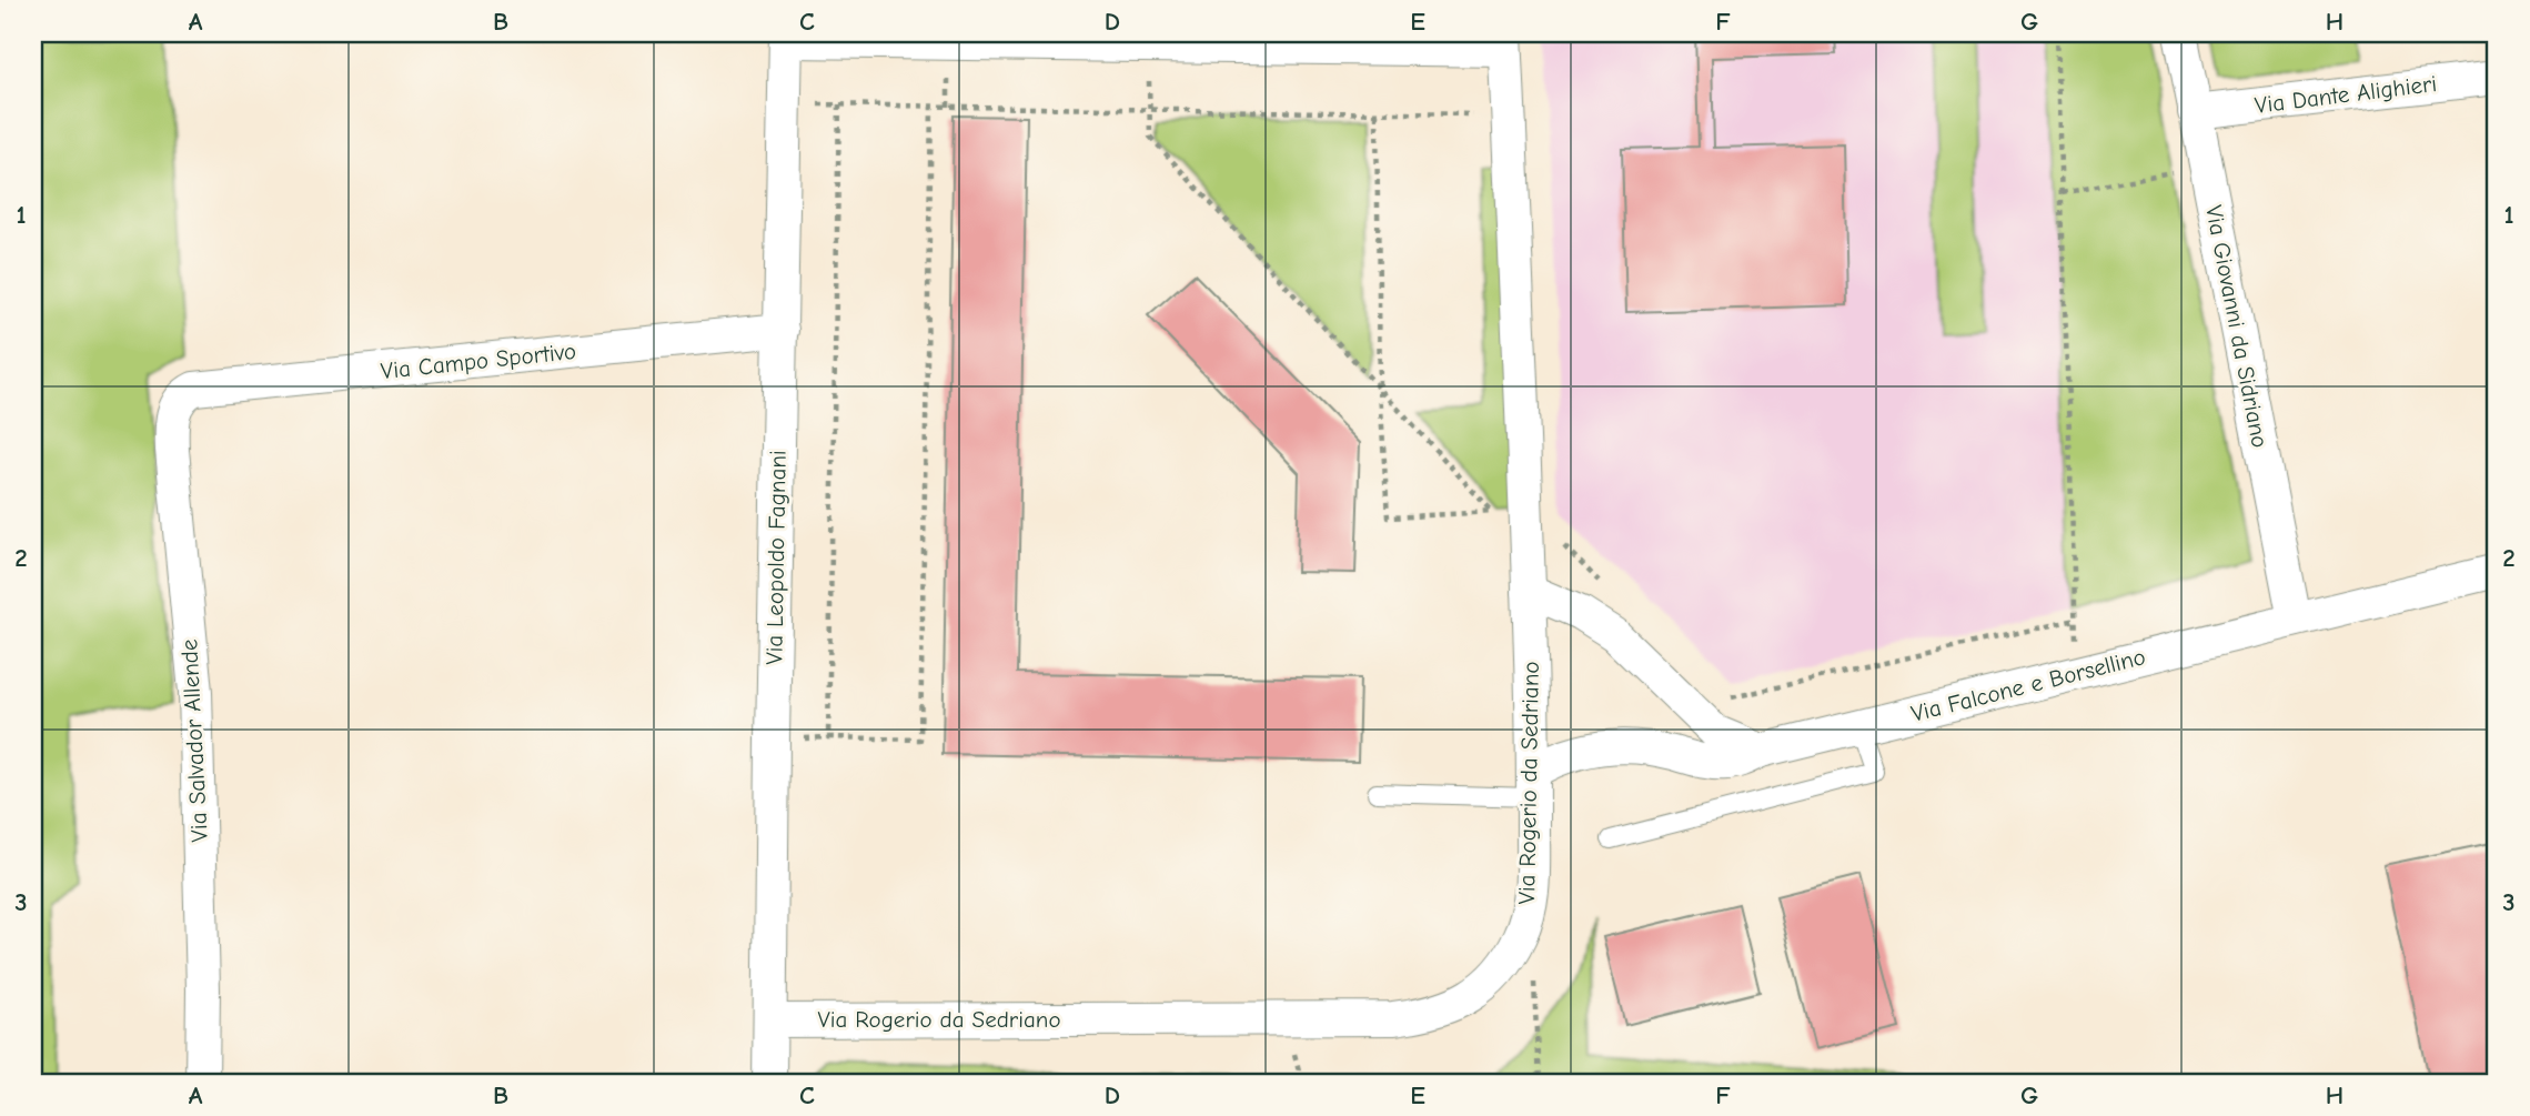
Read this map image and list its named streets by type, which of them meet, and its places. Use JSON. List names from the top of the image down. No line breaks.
{"streets":{"street":["Via Dante Alighieri","Via Giovanni da Sidriano","Via Campo Sportivo","Via Leopoldo Fagnani","Via Falcone e Borsellino","Via Salvador Allende","Via Rogerio da Sedriano"]},"crossings":[["Via Dante Alighieri","Via Giovanni da Sidriano"],["Via Giovanni da Sidriano","Via Falcone e Borsellino"],["Via Campo Sportivo","Via Leopoldo Fagnani"],["Via Campo Sportivo","Via Salvador Allende"],["Via Leopoldo Fagnani","Via Rogerio da Sedriano"],["Via Falcone e Borsellino","Via Rogerio da Sedriano"]],"grid":{"columns":["A","B","C","D","E","F","G","H"],"rows":["1","2","3"]}}
